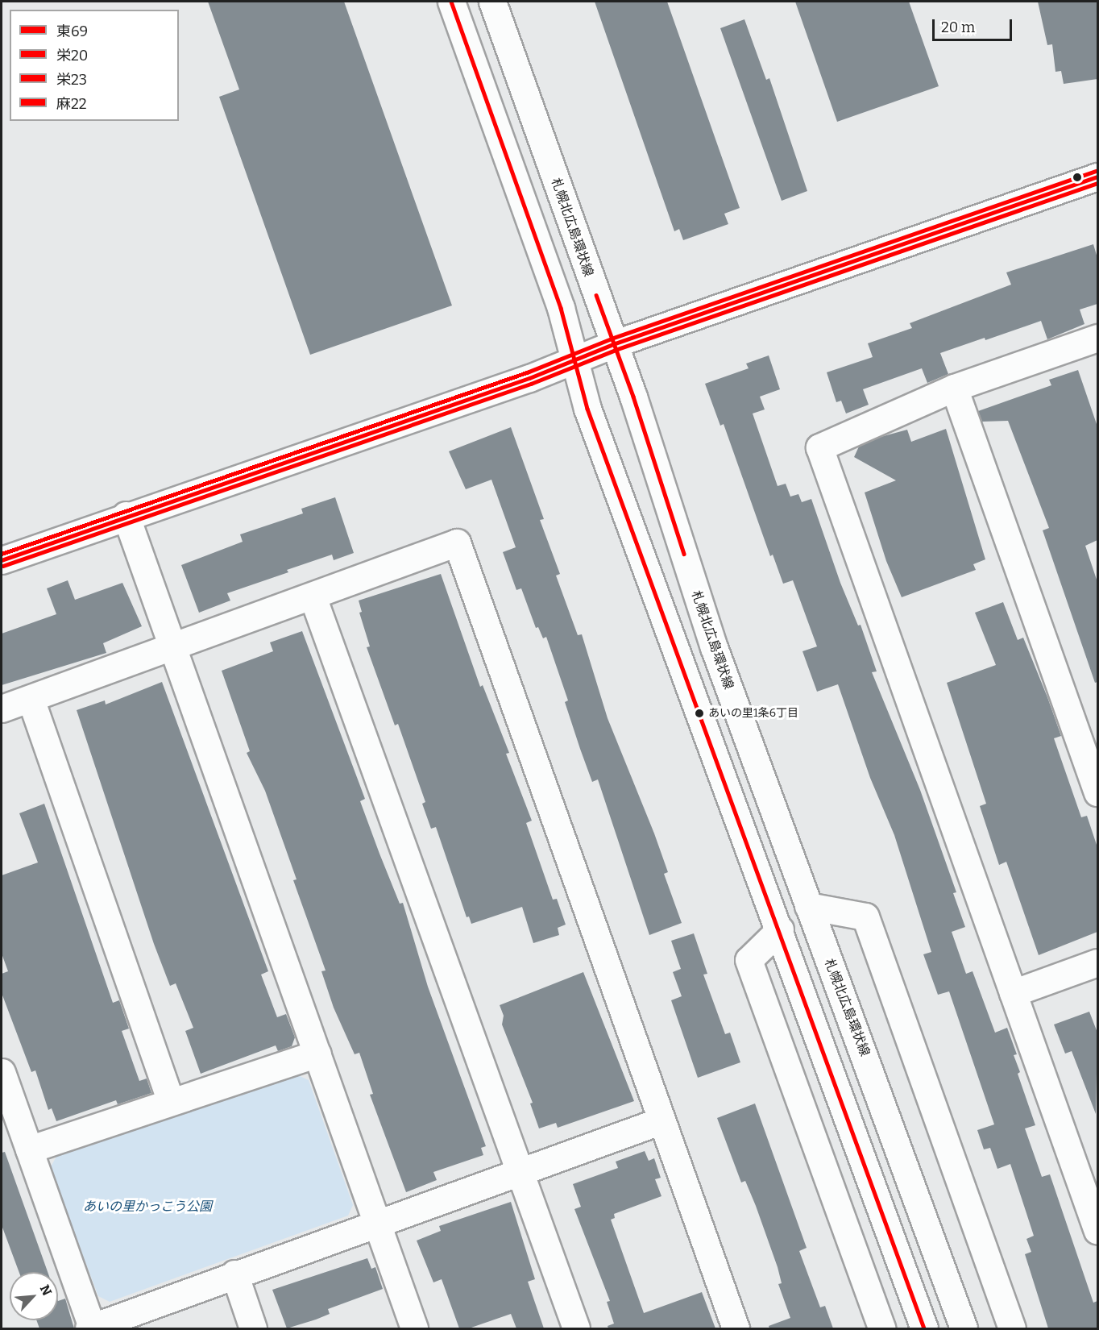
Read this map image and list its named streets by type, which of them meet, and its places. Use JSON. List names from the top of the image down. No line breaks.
{"streets":{"street":["札幌北広島環状線"]},"parks":["あいの里かっこう公園"],"places":["あいの里1条6丁目"],"lines":["transit line 東69","transit line 麻22","transit line 栄20","transit line 栄23"],"legend":["東69","栄20","栄23","麻22"],"scale_bar":"20 m","north":"top right"}
